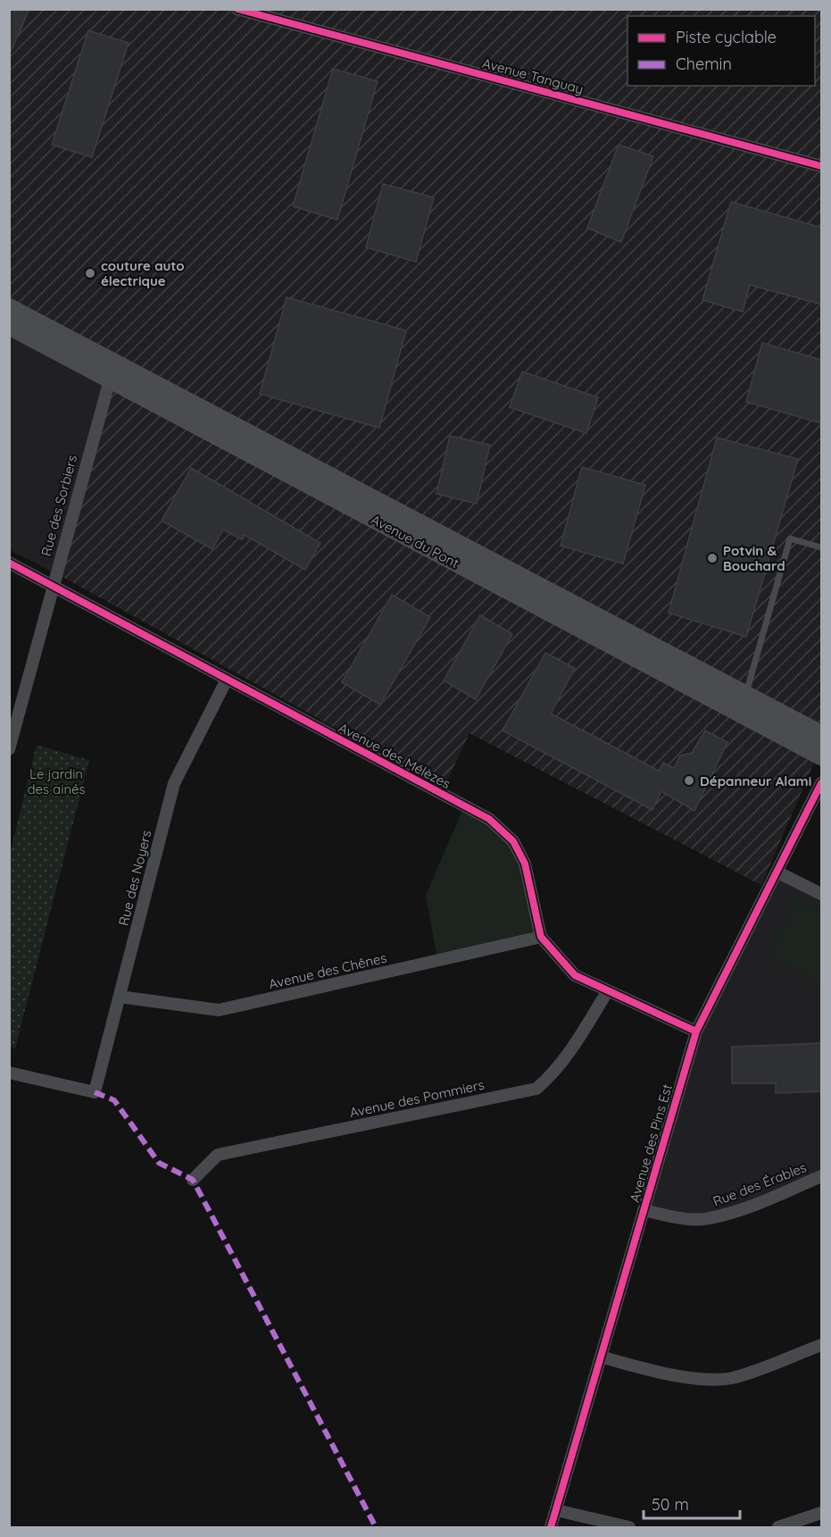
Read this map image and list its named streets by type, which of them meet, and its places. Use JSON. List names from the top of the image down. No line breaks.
{"streets":{"main road":["Avenue du Pont"],"street":["Avenue Tanguay","Rue des Sorbiers","Avenue des Mélèzes","Rue des Noyers","Avenue des Chênes","Avenue des Pommiers","Avenue des Pins Est","Rue des Érables"]},"crossings":[["Rue des Sorbiers","Avenue du Pont"],["Rue des Sorbiers","Avenue des Mélèzes"],["Avenue des Mélèzes","Rue des Noyers"],["Avenue des Mélèzes","Avenue des Chênes"],["Avenue des Mélèzes","Avenue des Pommiers"],["Avenue des Mélèzes","Avenue des Pins Est"],["Rue des Noyers","Avenue des Chênes"],["Avenue des Pins Est","Rue des Érables"]],"parks":["Le jardin des ainés"],"places":["couture auto électrique","Potvin & Bouchard","Dépanneur Alami"],"legend":["Piste cyclable","Chemin"],"scale_bar":"50 m"}
